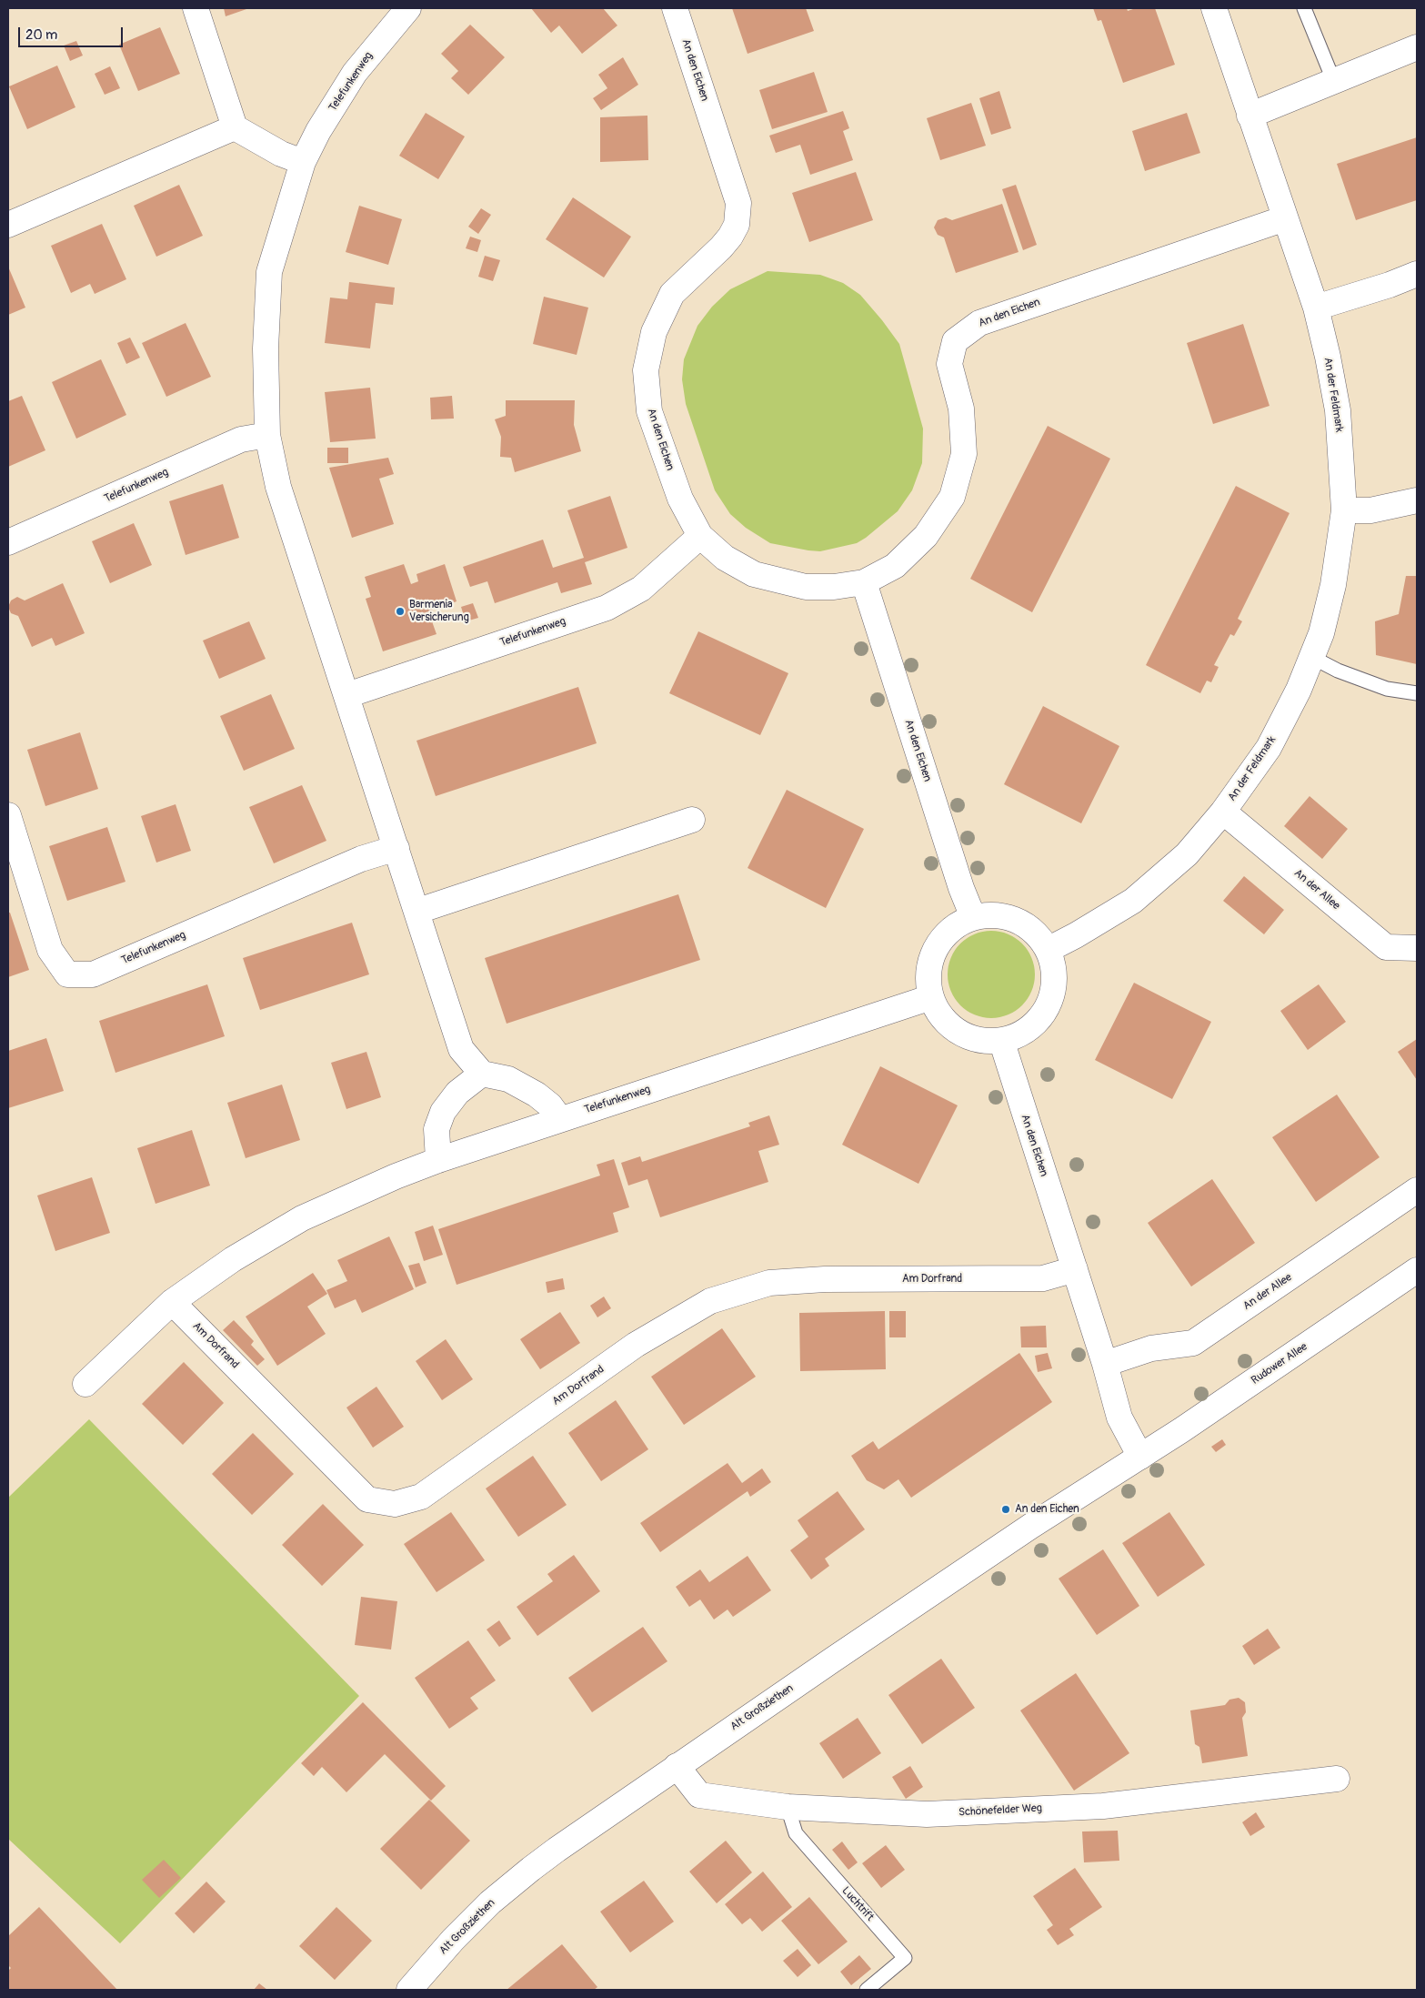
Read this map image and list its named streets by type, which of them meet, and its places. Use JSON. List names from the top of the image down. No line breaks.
{"streets":{"street":["An den Eichen","Telefunkenweg","An der Feldmark","An der Allee","Am Dorfrand","Rudower Allee","Alt Großziethen","Schönefelder Weg"],"lane":["Luchtrift"]},"crossings":[["An den Eichen","Telefunkenweg"],["An den Eichen","An der Feldmark"],["An den Eichen","An der Allee"],["An den Eichen","Am Dorfrand"],["An den Eichen","Rudower Allee"],["An den Eichen","Alt Großziethen"],["Telefunkenweg","An der Feldmark"],["An der Feldmark","An der Allee"],["Rudower Allee","Alt Großziethen"],["Alt Großziethen","Schönefelder Weg"],["Schönefelder Weg","Luchtrift"]],"places":["Barmenia Versicherung","An den Eichen"],"scale_bar":"20 m"}
